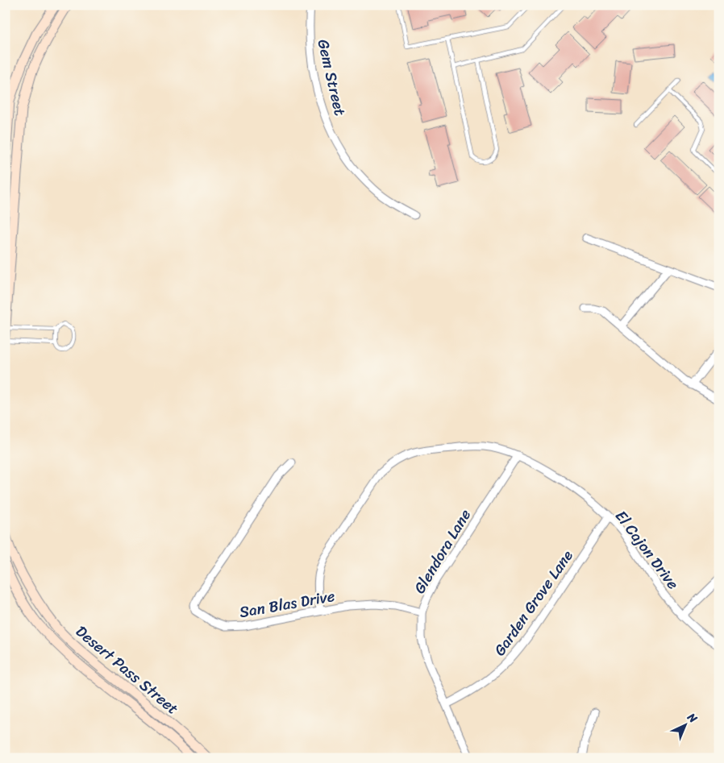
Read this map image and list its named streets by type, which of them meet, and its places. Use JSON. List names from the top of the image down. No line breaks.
{"streets":{"street":["Gem Street","El Cajon Drive","Glendora Lane","Garden Grove Lane","San Blas Drive","Desert Pass Street"]},"crossings":[["El Cajon Drive","Glendora Lane"],["El Cajon Drive","Garden Grove Lane"],["El Cajon Drive","San Blas Drive"],["Glendora Lane","Garden Grove Lane"],["Glendora Lane","San Blas Drive"]],"north":"top right"}
